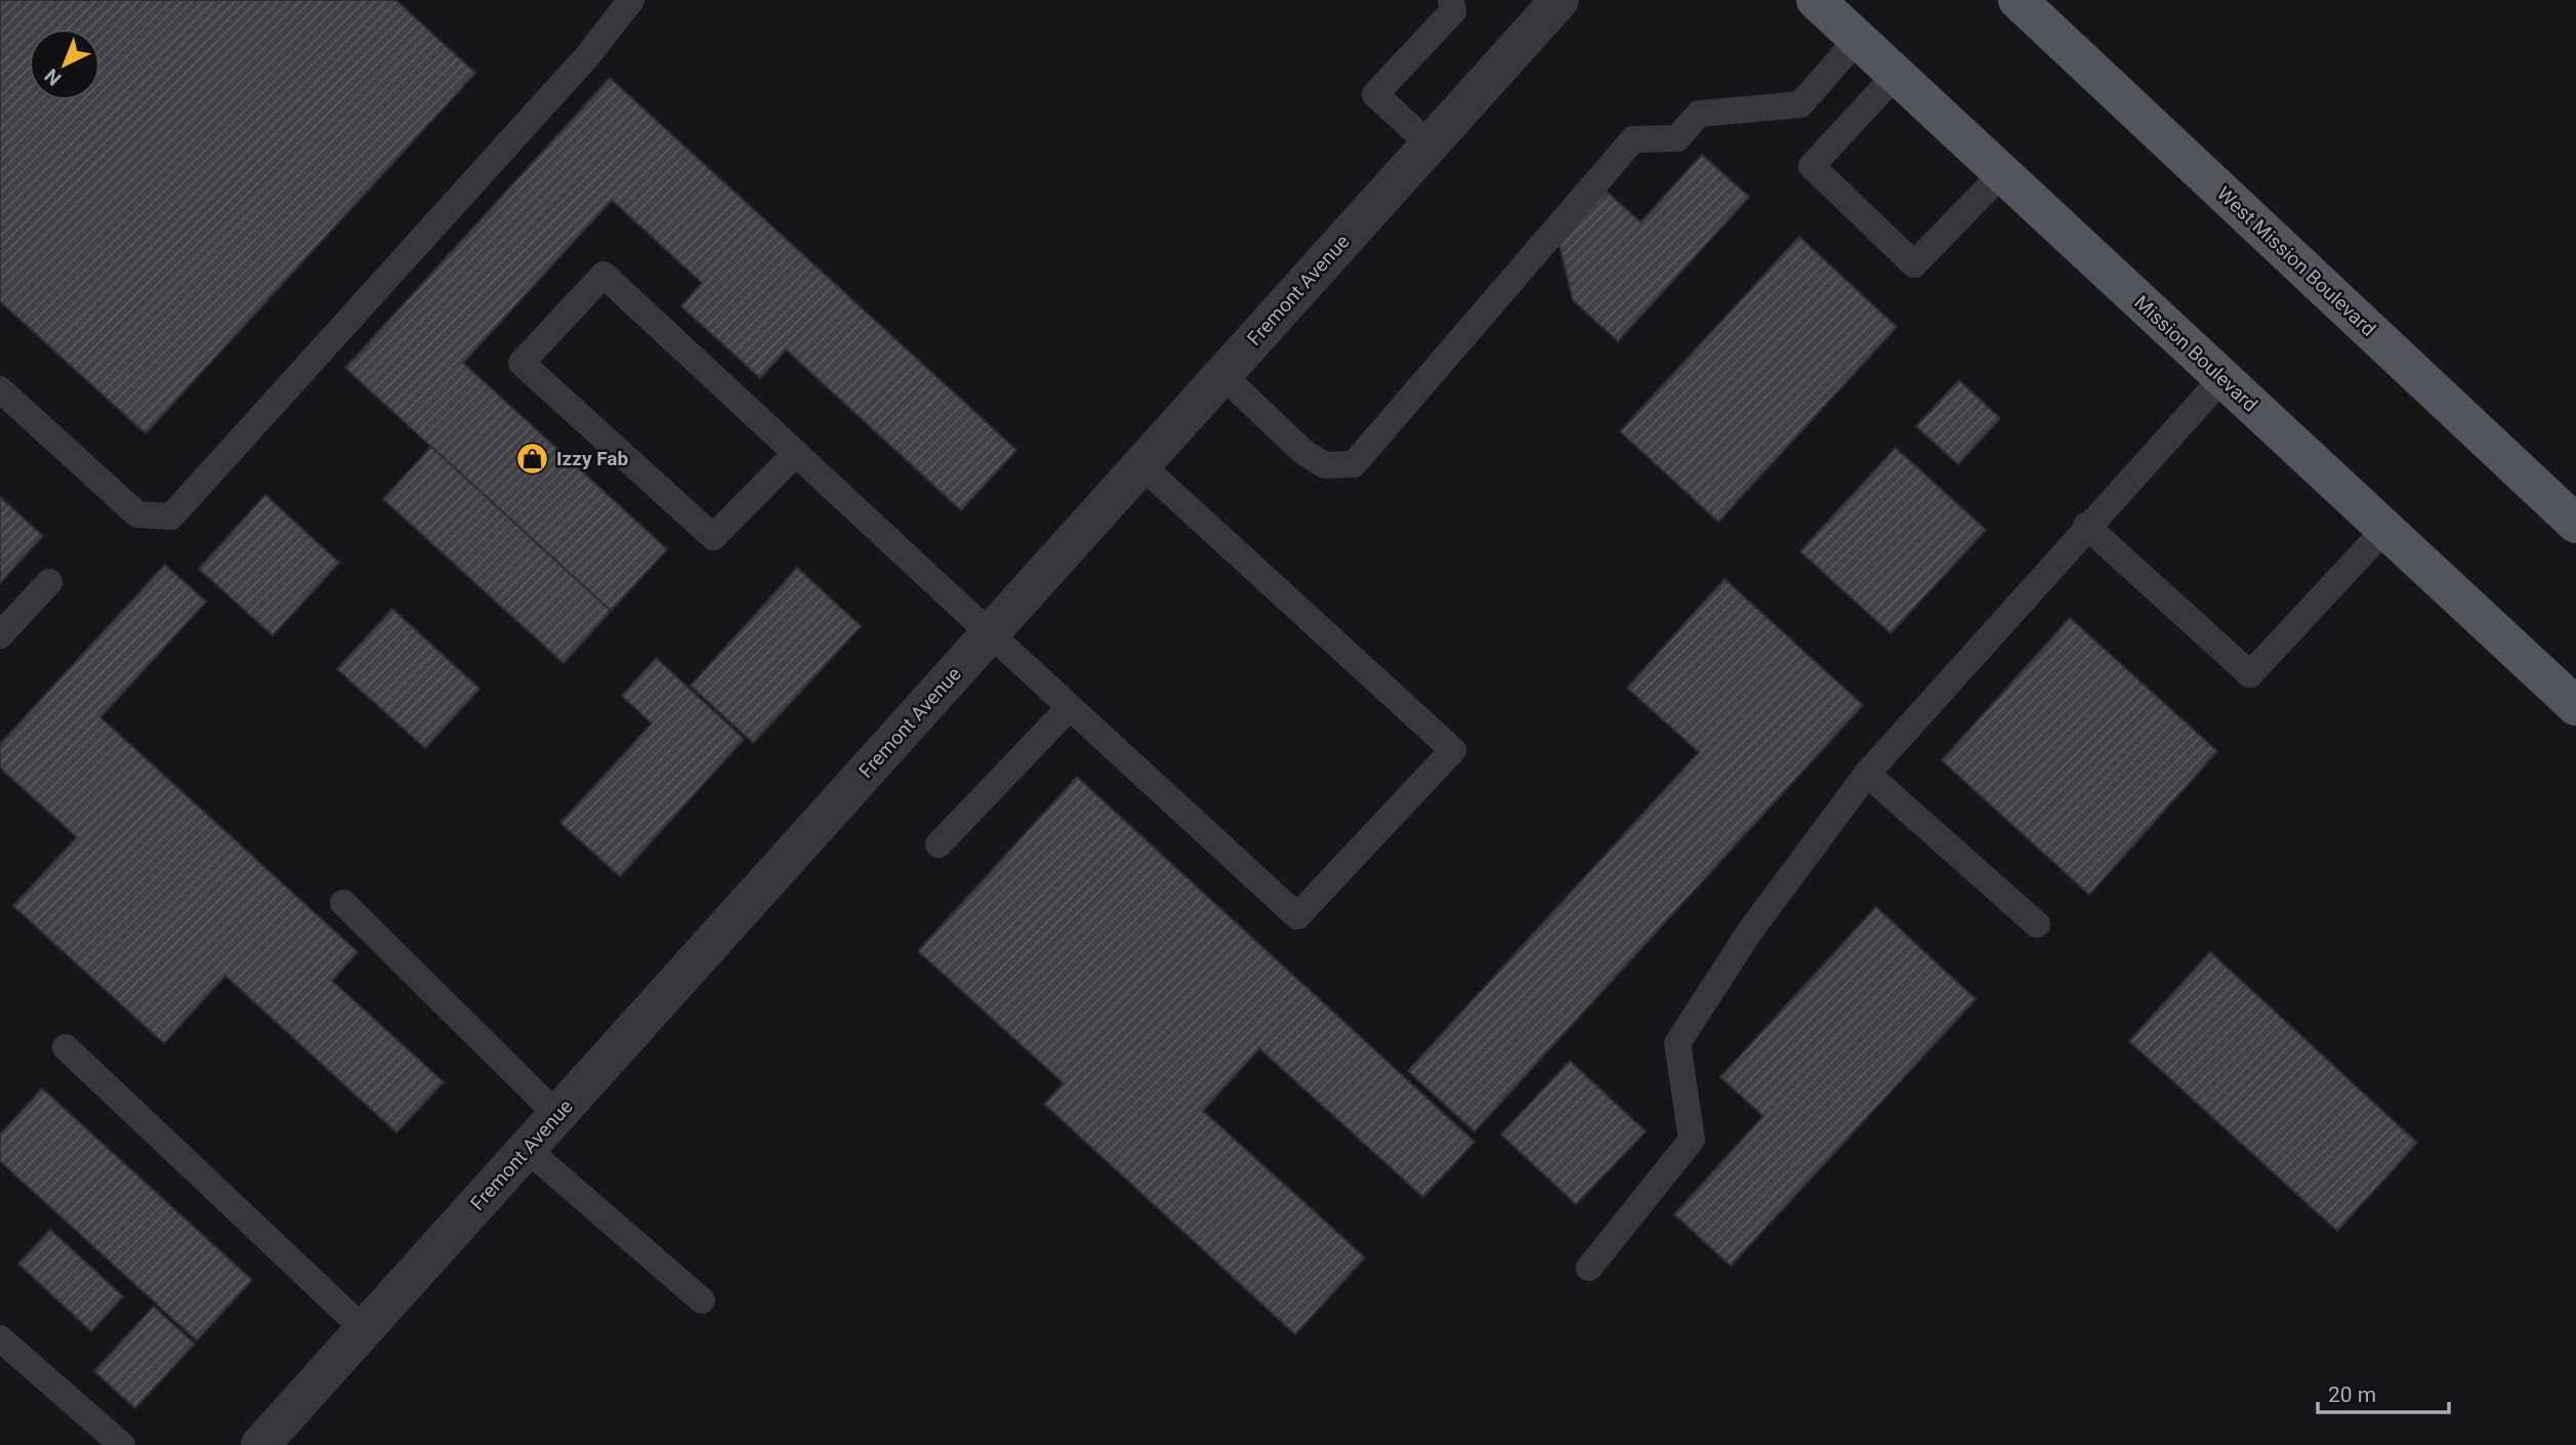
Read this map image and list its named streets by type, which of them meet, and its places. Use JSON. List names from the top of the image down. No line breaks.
{"streets":{"main road":["West Mission Boulevard","Mission Boulevard"],"street":["Fremont Avenue"]},"places":{"shop":["Izzy Fab"]},"scale_bar":"20 m","north":"bottom left"}
